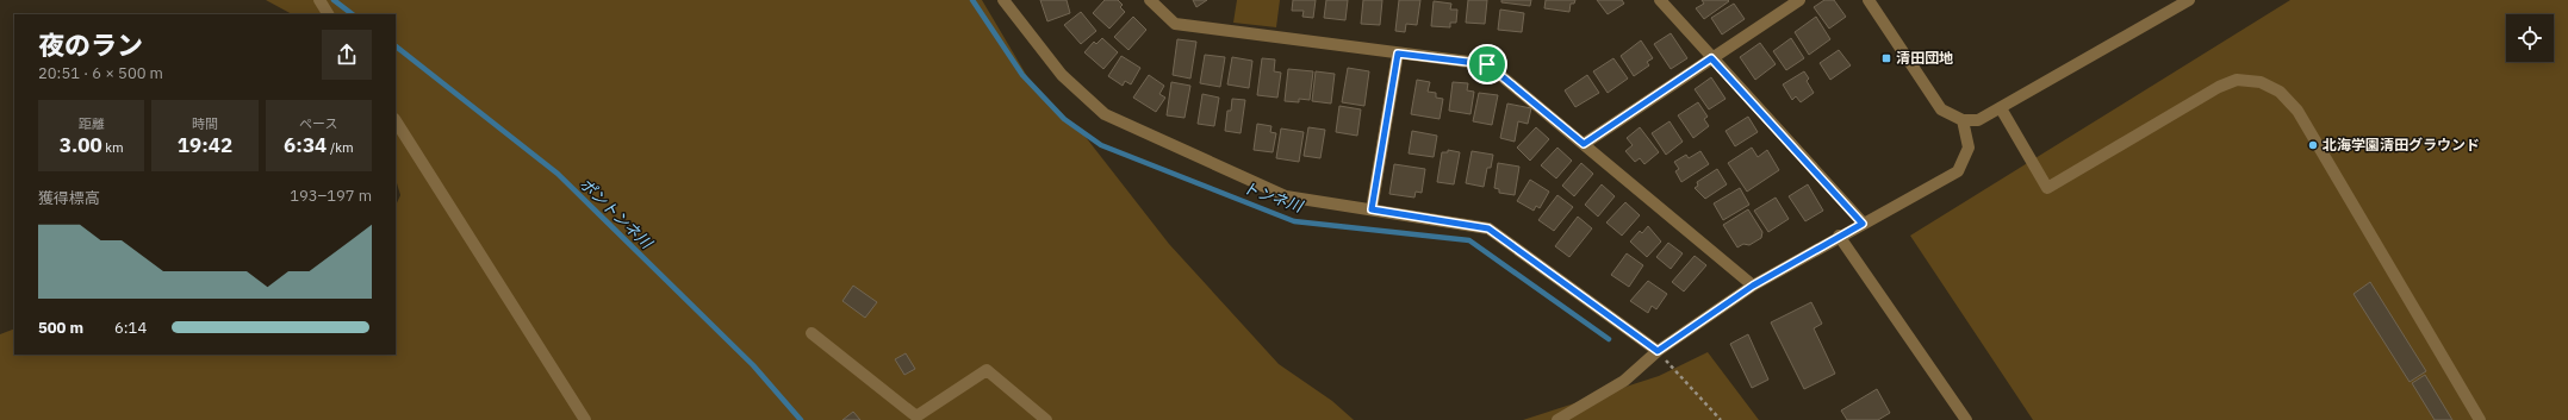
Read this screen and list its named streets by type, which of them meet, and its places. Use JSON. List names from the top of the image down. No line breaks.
{"water":["トンネ川","ポントンネ川"],"places":{"transit":["清田団地"],"other":["北海学園清田グラウンド"]},"page":{"heading":["夜のラン","20:51 · 6 × 500 m"],"stats":[["距離","3.00 km"],["時間","19:42"],["ペース","6:34 /km"]],"chart":["獲得標高","193–197 m"],"list":[{"name":"500 m","note":"6:14"}]}}
